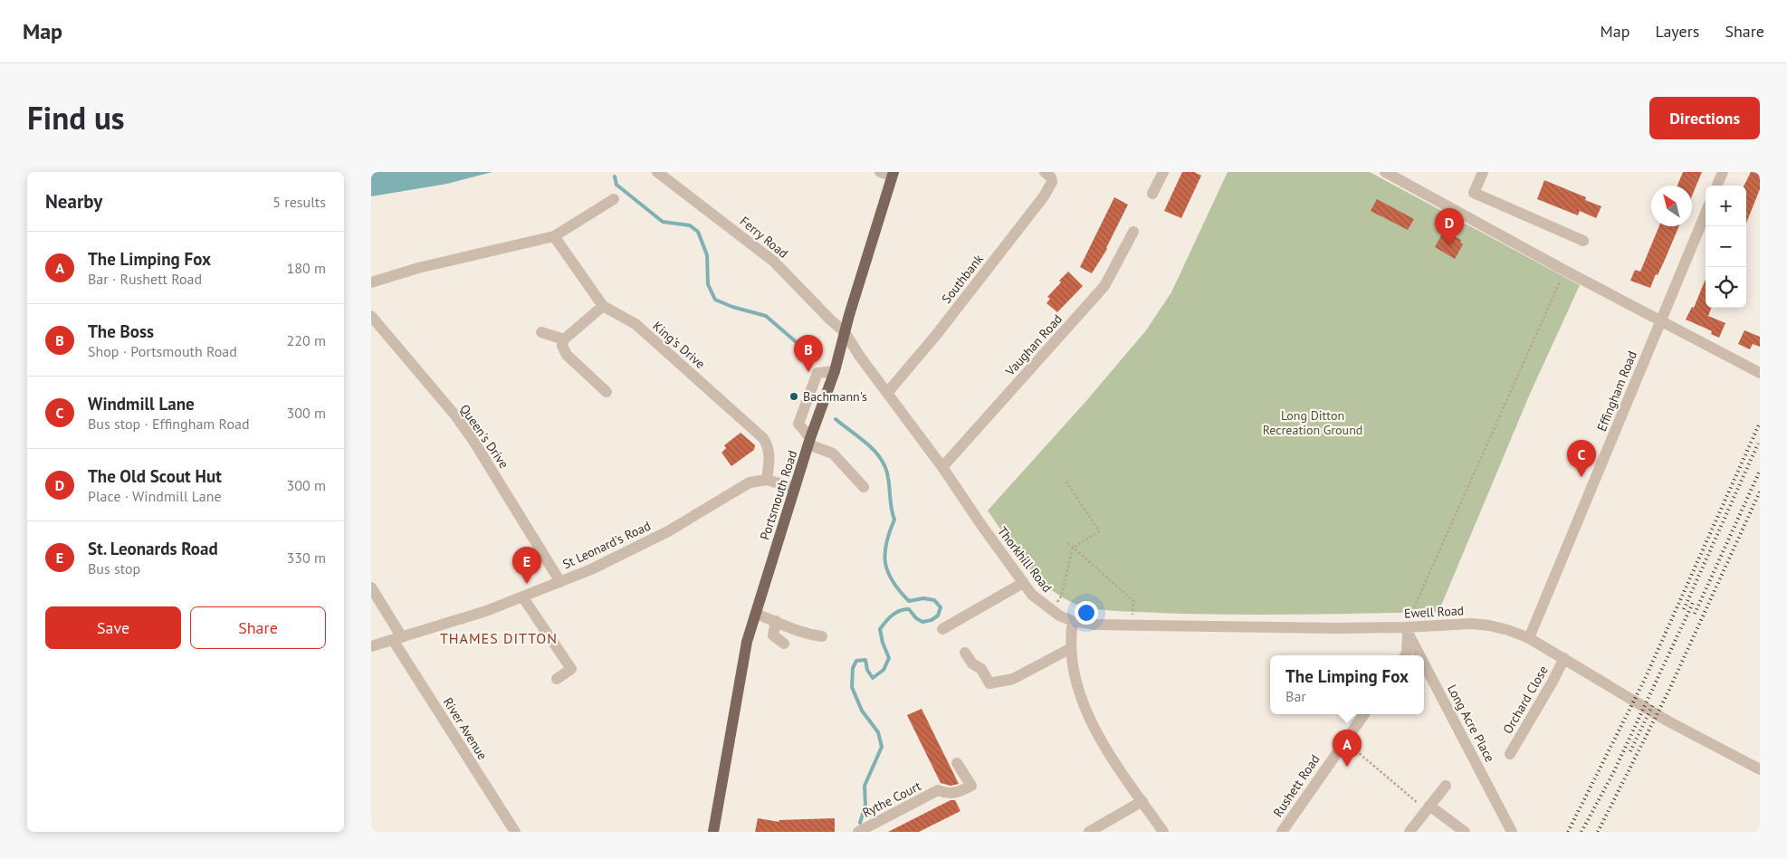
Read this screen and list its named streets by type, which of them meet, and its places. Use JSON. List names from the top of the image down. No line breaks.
{"streets":{"main road":["Portsmouth Road"],"street":["Ferry Road","Southbank","King's Drive","Vaughan Road","Effingham Road","Queen's Drive","St Leonard's Road","Thorkhill Road","Ewell Road","Orchard Close","Long Acre Place","River Avenue","Rushett Road","Rythe Court"]},"crossings":[["Ferry Road","Portsmouth Road"],["Ferry Road","Thorkhill Road"],["Southbank","Thorkhill Road"],["King's Drive","St Leonard's Road"],["Vaughan Road","Thorkhill Road"],["Effingham Road","Ewell Road"],["Queen's Drive","St Leonard's Road"],["Portsmouth Road","Thorkhill Road"],["St Leonard's Road","River Avenue"],["Thorkhill Road","Ewell Road"],["Ewell Road","Orchard Close"],["Ewell Road","Long Acre Place"]],"districts":["THAMES DITTON"],"parks":["Long Ditton Recreation Ground"],"places":["Bachmann's"],"north":"top left","page":{"header":"Map","nav":["Map","Layers","Share"],"title":"Find us","buttons":["Directions",["Save","Share"]],"heading":["Nearby","5 results"],"map_buttons":["+","−"],"pins":["D","B","C","E","A"],"list":[{"mark":"A","name":"The Limping Fox","note":"Bar · Rushett Road","value":"180 m"},{"mark":"B","name":"The Boss","note":"Shop · Portsmouth Road","value":"220 m"},{"mark":"C","name":"Windmill Lane","note":"Bus stop · Effingham Road","value":"300 m"},{"mark":"D","name":"The Old Scout Hut","note":"Place · Windmill Lane","value":"300 m"},{"mark":"E","name":"St. Leonards Road","note":"Bus stop","value":"330 m"}],"popup":["The Limping Fox","Bar"]}}
